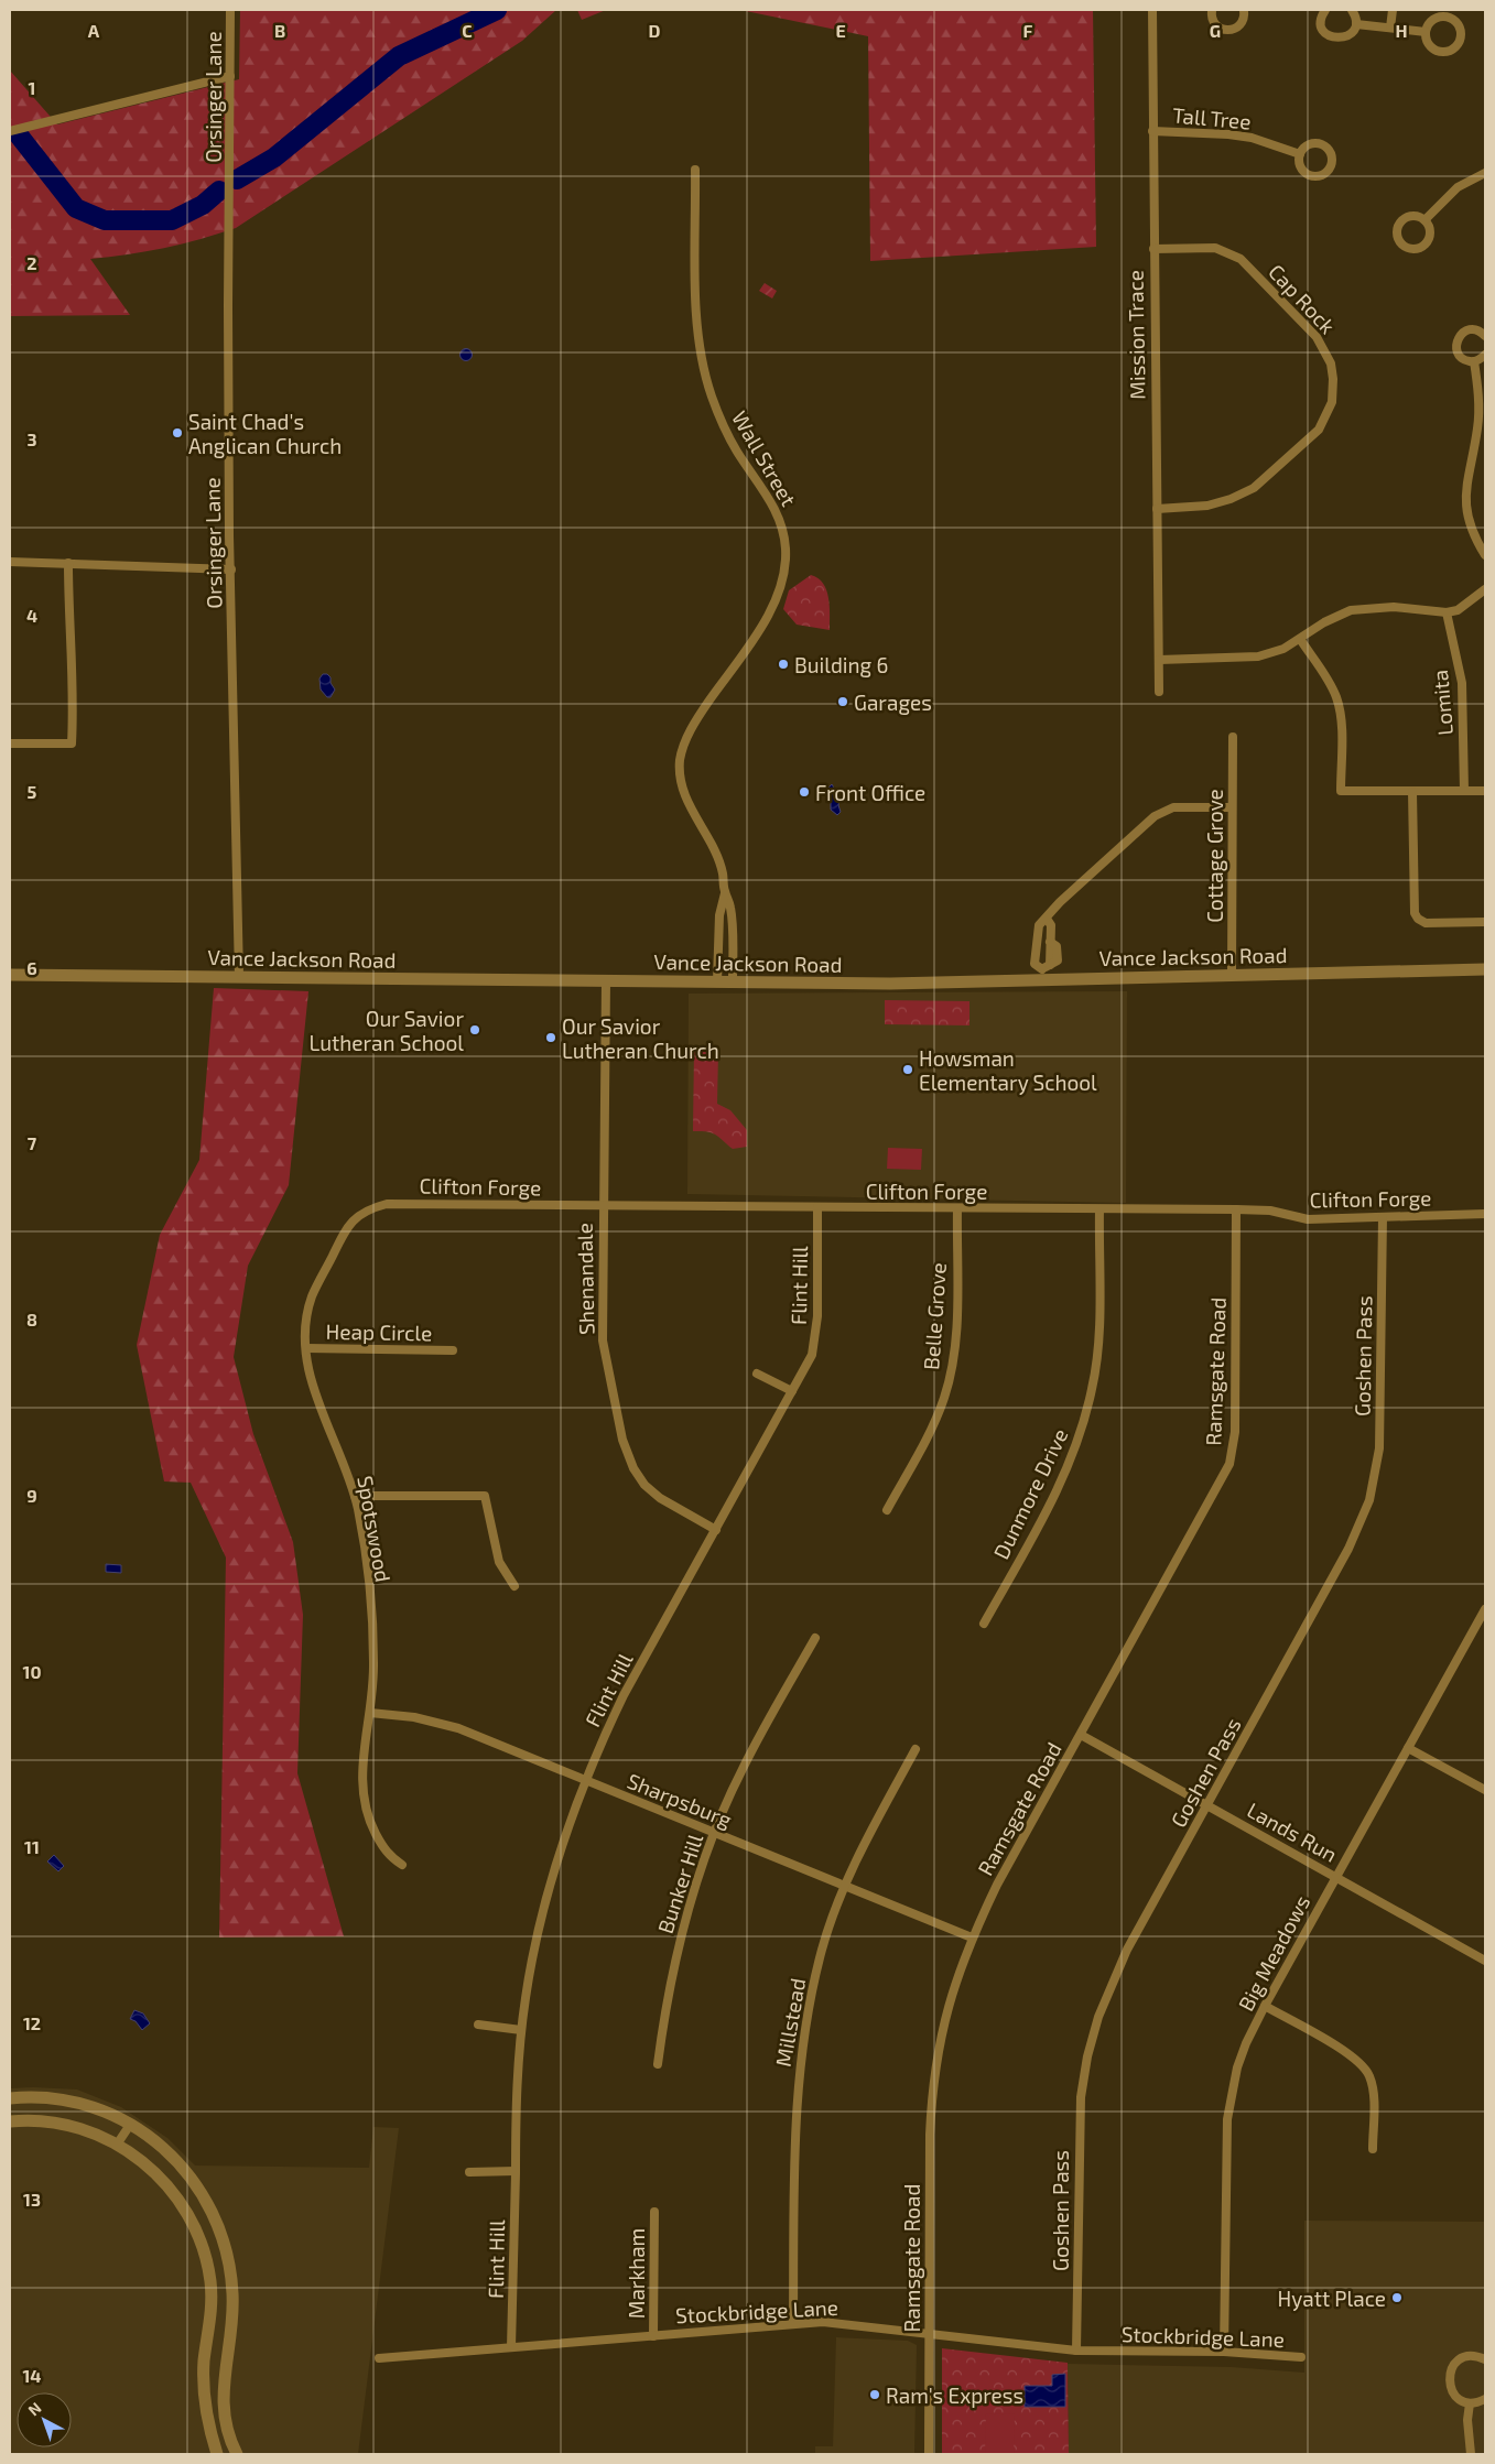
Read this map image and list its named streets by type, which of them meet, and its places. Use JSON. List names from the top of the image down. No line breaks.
{"streets":{"main road":["Vance Jackson Road"],"street":["Orsinger Lane","Tall Tree","Cap Rock","Mission Trace","Wall Street","Lomita","Cottage Grove","Clifton Forge","Shenandale","Flint Hill","Belle Grove","Heap Circle","Goshen Pass","Ramsgate Road","Dunmore Drive","Spotswood","Sharpsburg","Lands Run","Bunker Hill","Big Meadows","Millstead","Markham","Stockbridge Lane"]},"crossings":[["Orsinger Lane","Vance Jackson Road"],["Tall Tree","Mission Trace"],["Cap Rock","Mission Trace"],["Wall Street","Vance Jackson Road"],["Cottage Grove","Vance Jackson Road"],["Vance Jackson Road","Shenandale"],["Clifton Forge","Shenandale"],["Clifton Forge","Flint Hill"],["Clifton Forge","Belle Grove"],["Clifton Forge","Goshen Pass"],["Clifton Forge","Ramsgate Road"],["Clifton Forge","Dunmore Drive"],["Clifton Forge","Spotswood"],["Shenandale","Flint Hill"],["Flint Hill","Sharpsburg"],["Flint Hill","Stockbridge Lane"],["Heap Circle","Spotswood"],["Goshen Pass","Lands Run"],["Goshen Pass","Stockbridge Lane"],["Ramsgate Road","Sharpsburg"],["Ramsgate Road","Lands Run"],["Ramsgate Road","Stockbridge Lane"],["Spotswood","Sharpsburg"],["Sharpsburg","Bunker Hill"],["Sharpsburg","Millstead"],["Lands Run","Big Meadows"],["Big Meadows","Stockbridge Lane"],["Millstead","Stockbridge Lane"],["Markham","Stockbridge Lane"]],"places":["Saint Chad's Anglican Church","Building 6","Garages","Front Office","Our Savior Lutheran School","Our Savior Lutheran Church","Howsman Elementary School","Hyatt Place","Ram's Express"],"north":"top left","grid":{"columns":["A","B","C","D","E","F","G","H"],"rows":["1","2","3","4","5","6","7","8","9","10","11","12","13","14"]}}
